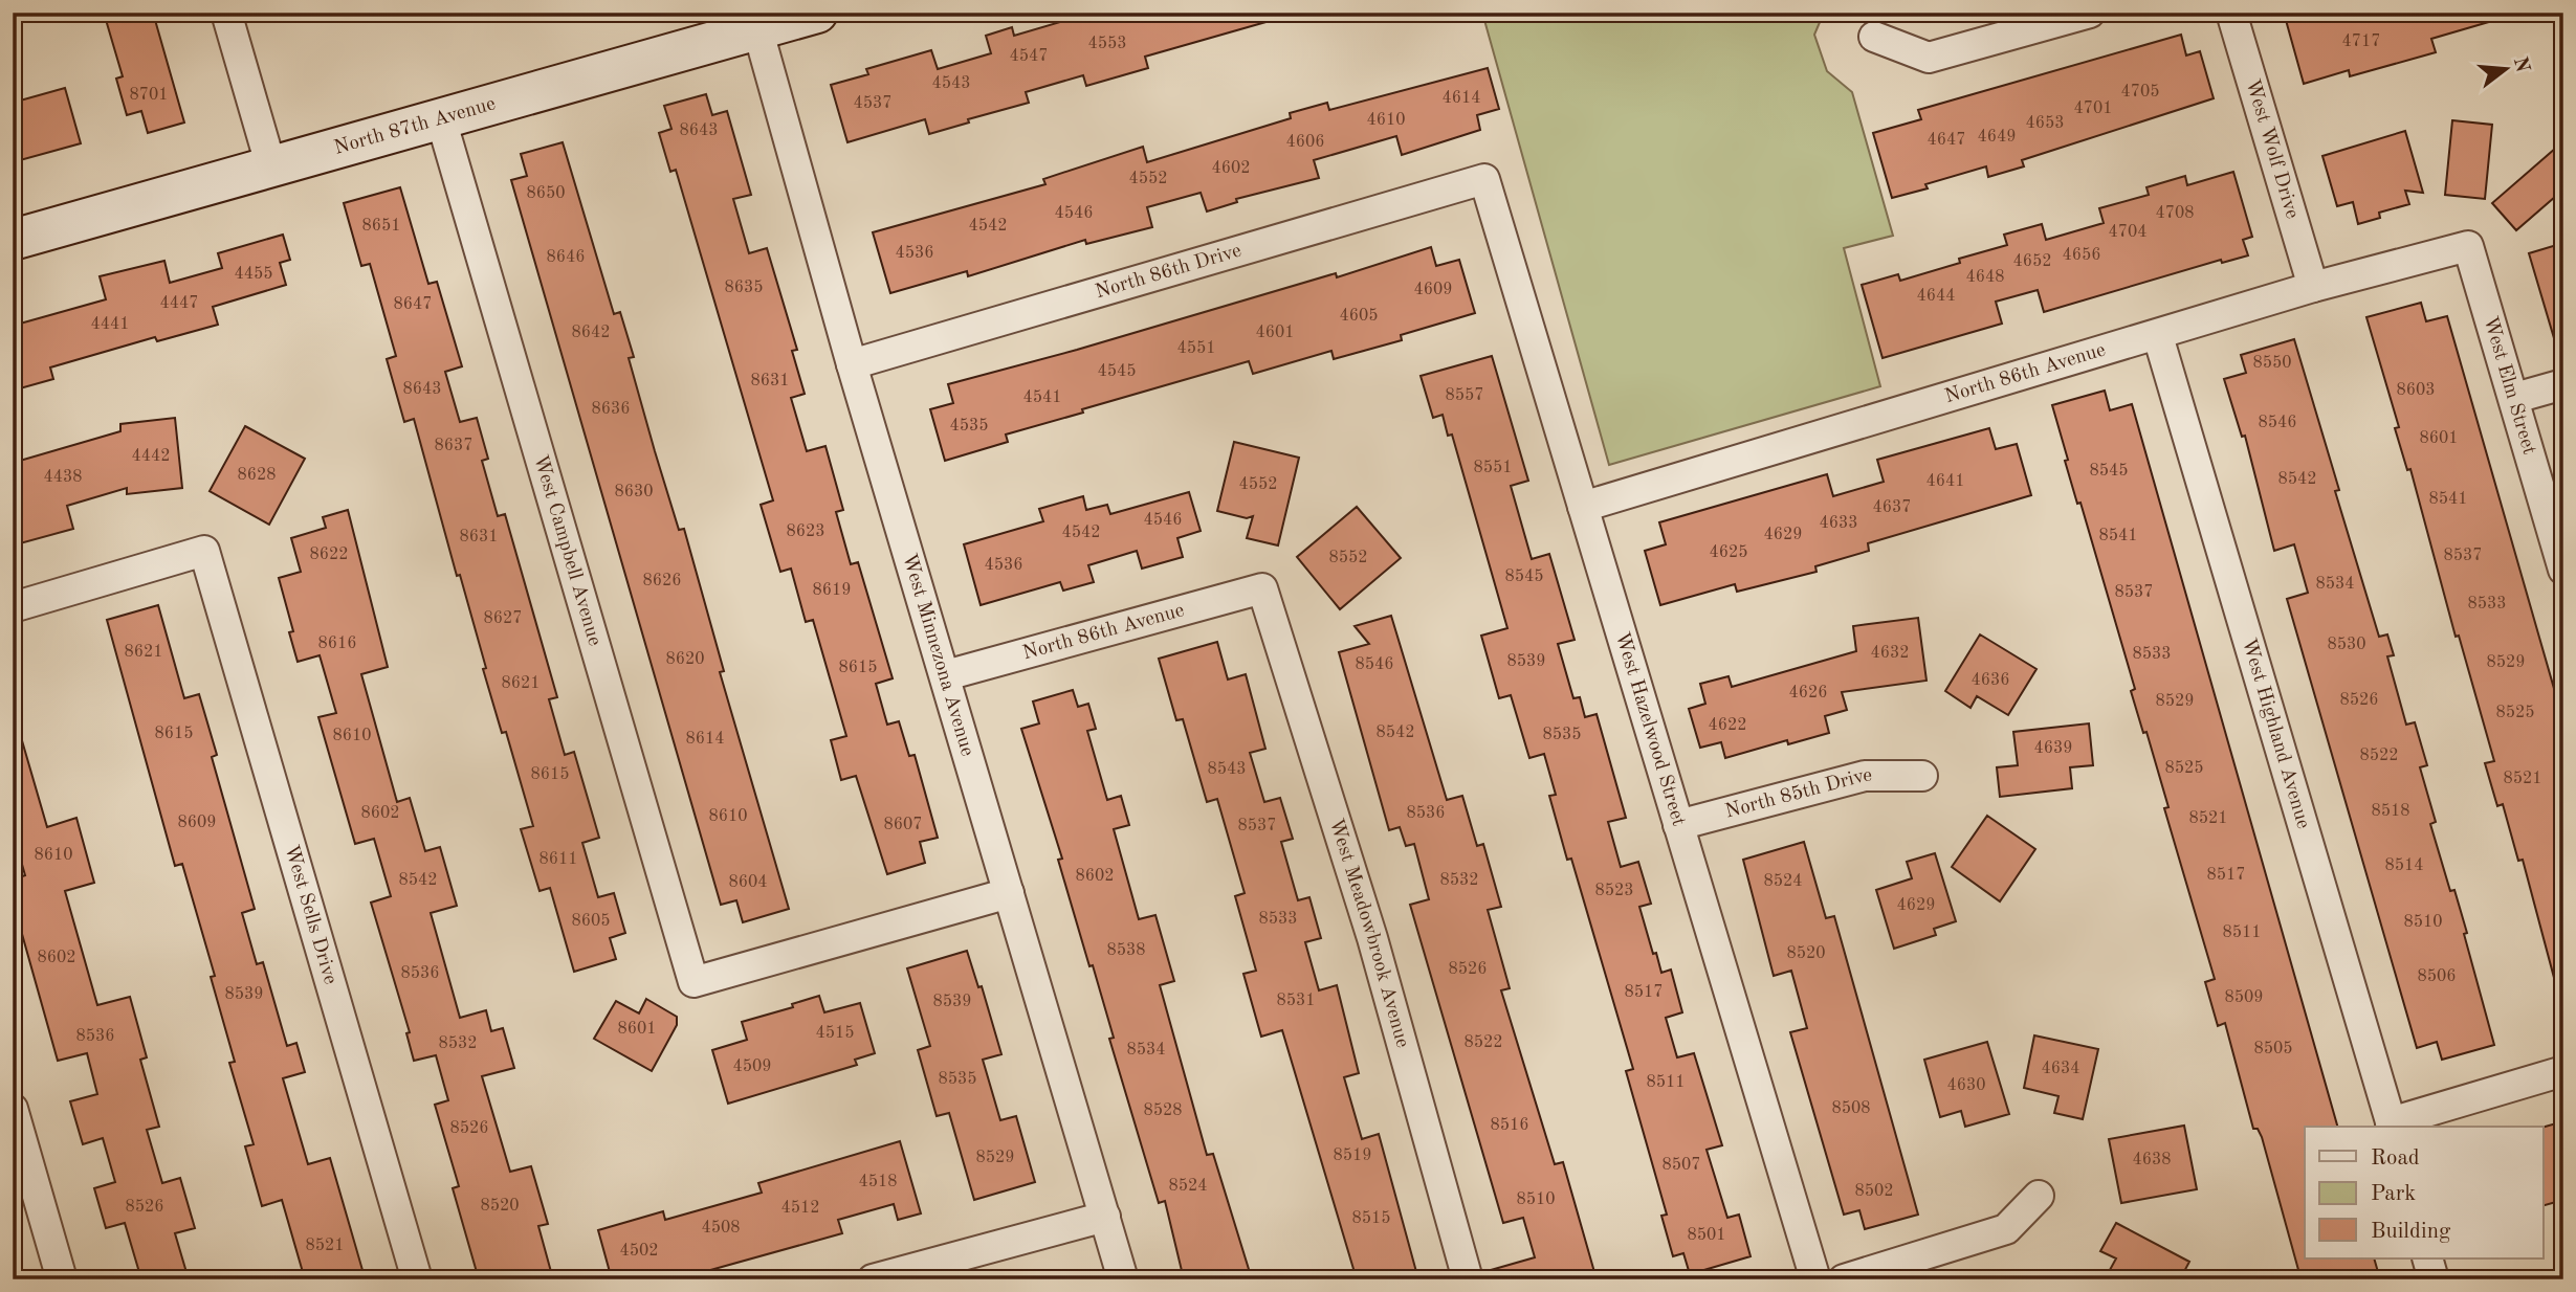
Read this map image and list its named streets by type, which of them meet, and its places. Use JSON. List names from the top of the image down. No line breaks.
{"streets":{"street":["North 87th Avenue","West Wolf Drive","North 86th Drive","North 86th Avenue","West Elm Street","West Campbell Avenue","West Minnezona Avenue","West Hazelwood Street","West Highland Avenue","North 85th Drive","West Sells Drive","West Meadowbrook Avenue"]},"crossings":[["North 87th Avenue","West Campbell Avenue"],["North 87th Avenue","West Minnezona Avenue"],["West Wolf Drive","North 86th Avenue"],["North 86th Drive","West Minnezona Avenue"],["North 86th Drive","West Hazelwood Street"],["North 86th Avenue","West Elm Street"],["North 86th Avenue","West Minnezona Avenue"],["North 86th Avenue","West Hazelwood Street"],["North 86th Avenue","West Highland Avenue"],["North 86th Avenue","West Meadowbrook Avenue"],["West Campbell Avenue","West Minnezona Avenue"],["West Hazelwood Street","North 85th Drive"]],"house_numbers":["4717","4553","4547","4543","4705","8701","4614","4537","4701","4610","4653","8643","4649","4647","4606","4602","4552","8650","4546","4708","8651","4542","4704","4536","4656","8646","4652","4455","4648","8635","4609","4644","4447","8647","4605","4441","8642","4601","4551","8550","4545","8631","8643","8603","8557","4541","8636","8546","4535","8601","8637","4442","8551","8545","8628","4438","8542","4641","4552","8630","8541","4637","4546","4633","8623","4542","4629","8541","8631","4625","8622","8537","8552","4536","8545","8626","8534","8619","8537","8533","8627","8616","8530","8621","4632","8533","8620","8539","8529","8546","8615","4636","8621","4626","8526","8529","8525","4622","8542","8615","8535","8610","8614","4639","8522","8525","8543","8615","8521","8518","8602","8536","8610","8521","8609","8607","8537","8610","8611","8514","8517","8602","8542","8532","8524","8604","8523","4629","8533","8605","8510","8511","8538","8520","8602","8526","8536","8506","8517","8539","8509","8531","8539","8601","4515","8536","8522","8532","8505","8534","4509","4634","8535","8511","4630","8508","8528","8516","8526","8519","8529","4638","8507","4518","8524","8502","8510","8520","8526","4512","8515","4508","8501","8521","4502"],"legend":["Road","Park","Building"],"north":"right"}
